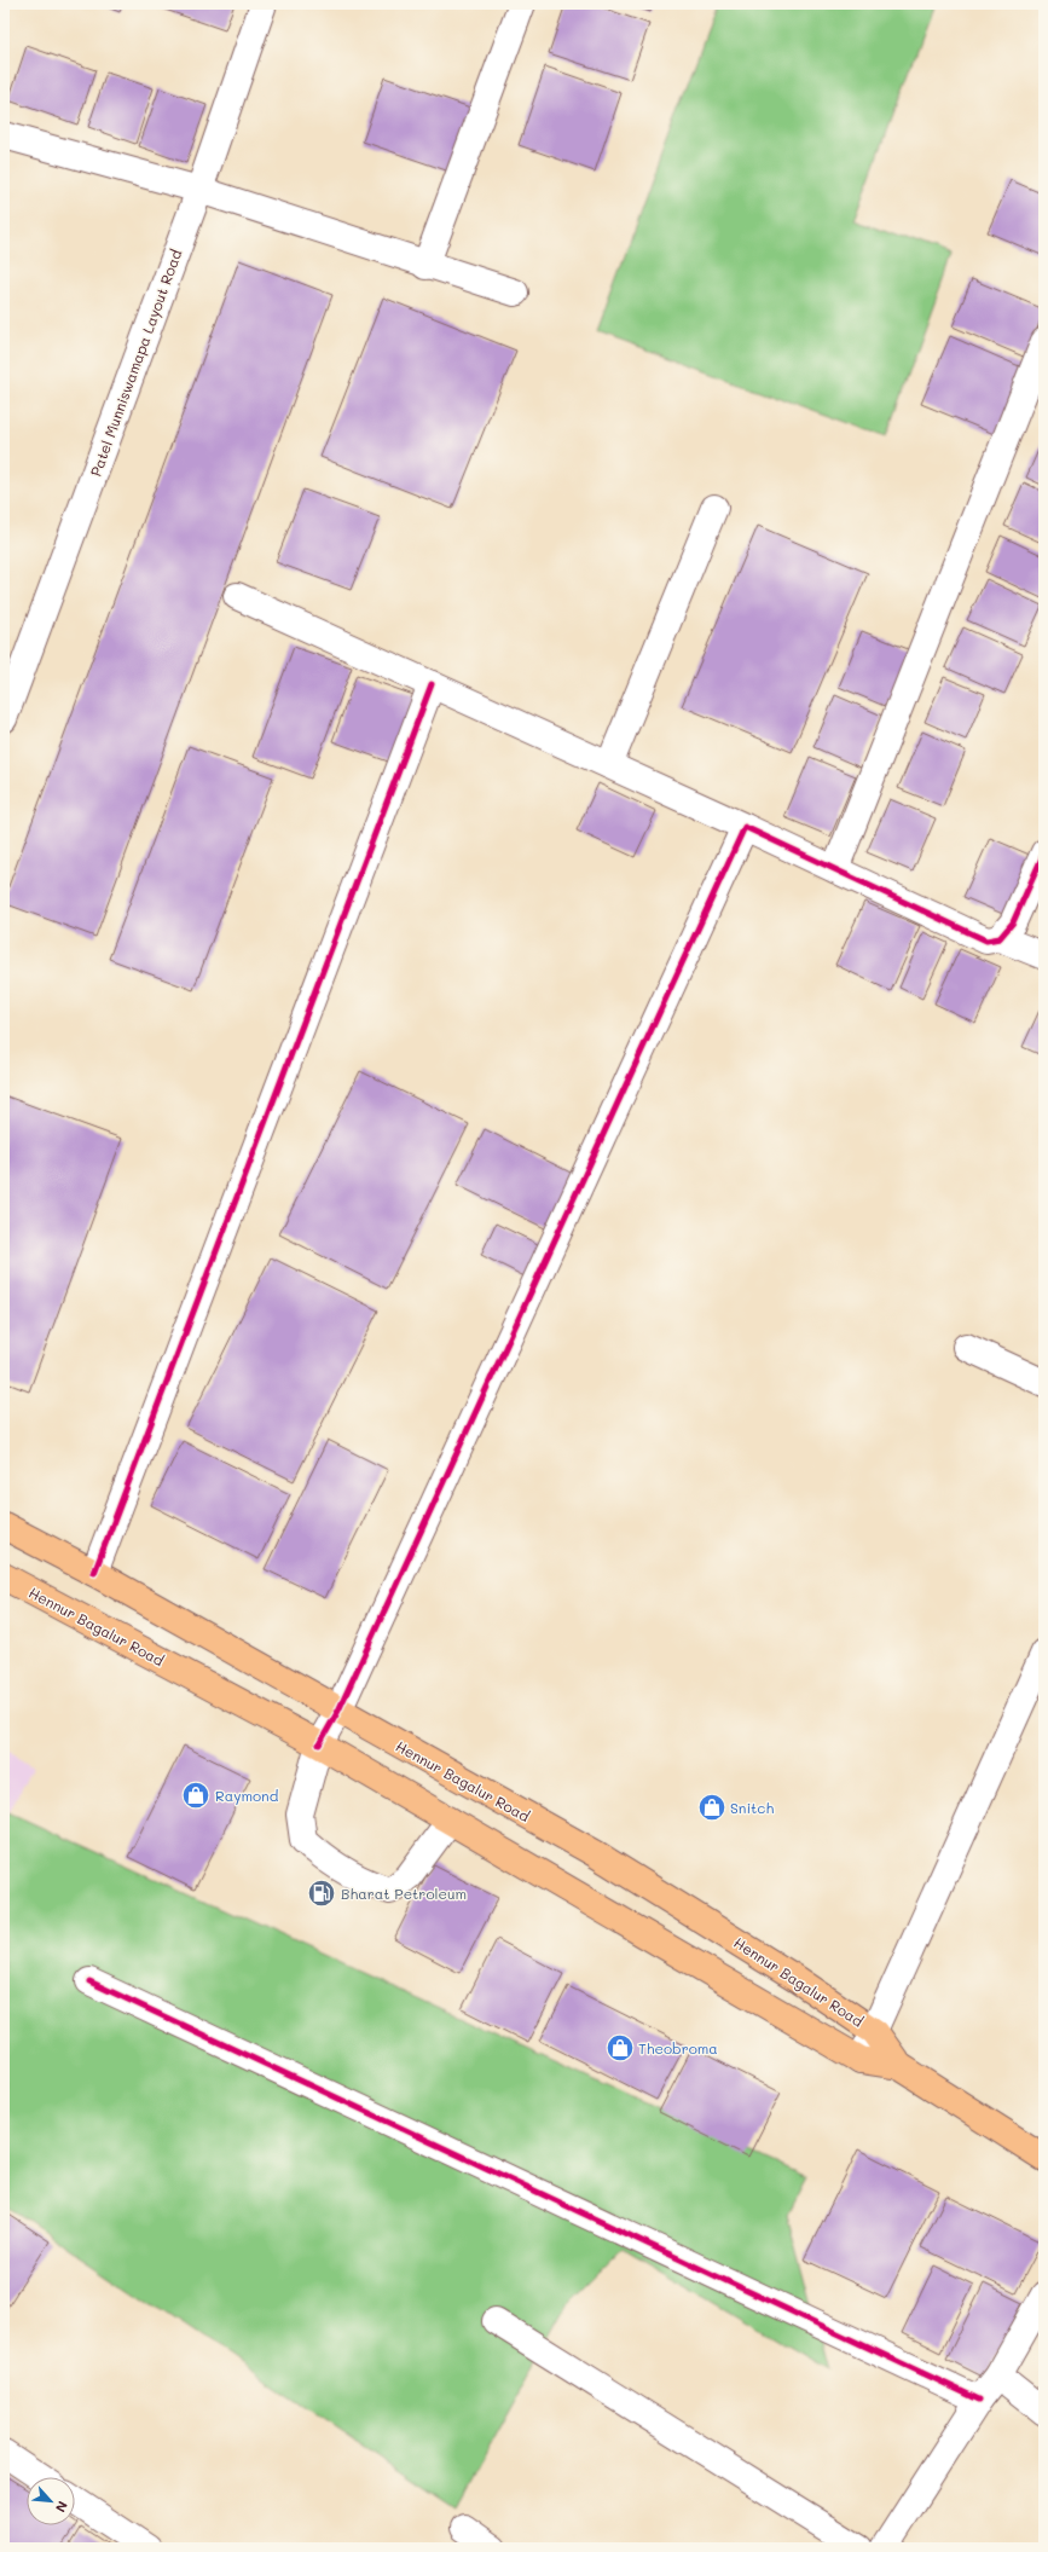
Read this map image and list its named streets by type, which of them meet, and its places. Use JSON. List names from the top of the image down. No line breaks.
{"streets":{"main road":["Hennur Bagalur Road"],"street":["Patel Munniswamapa Layout Road"]},"places":{"shop":["Raymond","Snitch","Theobroma"],"fuel station":["Bharat Petroleum"]},"north":"bottom right"}
